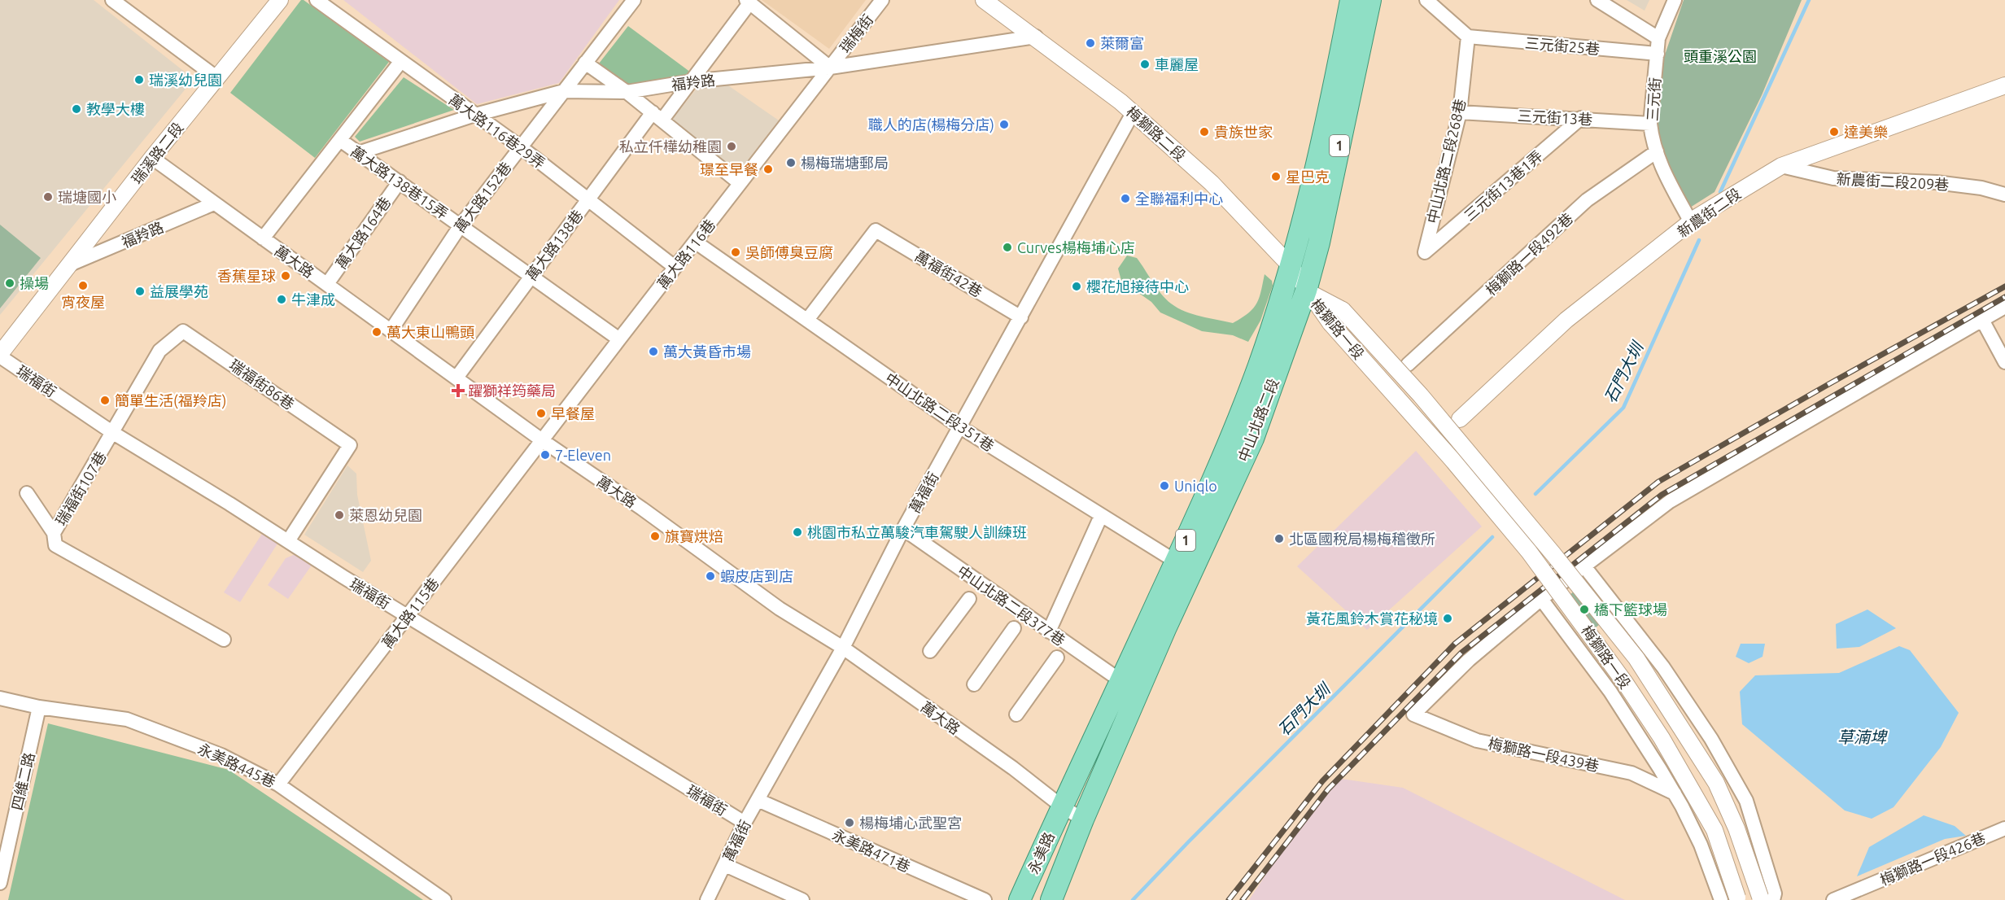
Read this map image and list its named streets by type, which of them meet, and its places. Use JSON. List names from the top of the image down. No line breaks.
{"streets":{"main road":["1","中山北路二段","永美路"],"street":["瑞梅街","三元街25巷","福羚路","三元街","三元街13巷","萬大路116巷29弄","梅獅路二段","瑞溪路二段","中山北路二段268巷","新農街二段209巷","萬大路138巷15弄","三元街13巷1弄","萬大路152巷","新農街二段","萬大路164巷","萬大路138巷","萬大路116巷","梅獅路一段492巷","萬大路","萬福街42巷","梅獅路一段","瑞福街","瑞福街86巷","中山北路二段351巷","瑞福街107巷","萬福街","中山北路二段377巷","萬大路115巷","梅獅路一段439巷","永美路445巷","四維二路","永美路471巷","梅獅路一段426巷"]},"crossings":[["瑞梅街","福羚路"],["瑞梅街","萬大路116巷"],["三元街25巷","三元街"],["三元街25巷","中山北路二段268巷"],["福羚路","萬大路116巷29弄"],["福羚路","梅獅路二段"],["福羚路","瑞溪路二段"],["福羚路","萬大路138巷15弄"],["福羚路","萬大路152巷"],["福羚路","萬大路138巷"],["福羚路","萬大路116巷"],["福羚路","萬大路"],["三元街","三元街13巷"],["三元街","新農街二段"],["三元街","梅獅路一段492巷"],["三元街13巷","中山北路二段268巷"],["三元街13巷","三元街13巷1弄"],["萬大路116巷29弄","萬大路152巷"],["萬大路116巷29弄","萬大路138巷"],["萬大路116巷29弄","萬大路116巷"],["梅獅路二段","梅獅路一段"],["梅獅路二段","中山北路二段"],["梅獅路二段","萬福街"],["瑞溪路二段","萬大路"],["瑞溪路二段","瑞福街"],["中山北路二段268巷","三元街13巷1弄"],["新農街二段209巷","新農街二段"],["萬大路138巷15弄","萬大路152巷"],["萬大路138巷15弄","萬大路164巷"],["萬大路138巷15弄","萬大路138巷"],["萬大路138巷15弄","萬大路116巷"],["萬大路152巷","萬大路"],["萬大路164巷","萬大路"],["萬大路138巷","萬大路"],["萬大路116巷","萬大路"],["萬大路116巷","中山北路二段351巷"],["萬大路116巷","萬大路115巷"],["萬大路","中山北路二段"],["萬大路","萬福街"],["萬大路","萬大路115巷"],["萬大路","永美路"],["萬福街42巷","中山北路二段351巷"],["萬福街42巷","萬福街"],["梅獅路一段","中山北路二段"],["梅獅路一段","梅獅路一段439巷"],["瑞福街","瑞福街86巷"],["瑞福街","瑞福街107巷"],["瑞福街","萬福街"],["瑞福街","萬大路115巷"],["瑞福街86巷","瑞福街107巷"],["中山北路二段351巷","中山北路二段"],["中山北路二段351巷","萬福街"],["中山北路二段","中山北路二段377巷"],["中山北路二段","永美路"],["萬福街","中山北路二段377巷"],["萬福街","永美路471巷"],["萬大路115巷","永美路445巷"],["永美路445巷","四維二路"]],"water":["石門大圳","草湳埤"],"parks":["頭重溪公園"],"places":{"other":["萊爾富","車麗屋","瑞溪幼兒園","教學大樓","職人的店(楊梅分店)","貴族世家","達美樂","私立仟樺幼稚園","楊梅瑞塘郵局","璟至早餐","星巴克","瑞塘國小","全聯福利中心","Curves楊梅埔心店","吳師傅臭豆腐","香蕉星球","操場","宵夜屋","櫻花旭接待中心","益展學苑","牛津成","萬大東山鴨頭","萬大黃昏市場","簡單生活(福羚店)","早餐屋","7-Eleven","Uniqlo","萊恩幼兒園","桃園市私立萬駿汽車駕駛人訓練班","旗寶烘焙","北區國稅局楊梅稽徵所","蝦皮店到店","橋下籃球場","黃花風鈴木賞花秘境","楊梅埔心武聖宮"],"health":["躍獅祥筠藥局"]}}
